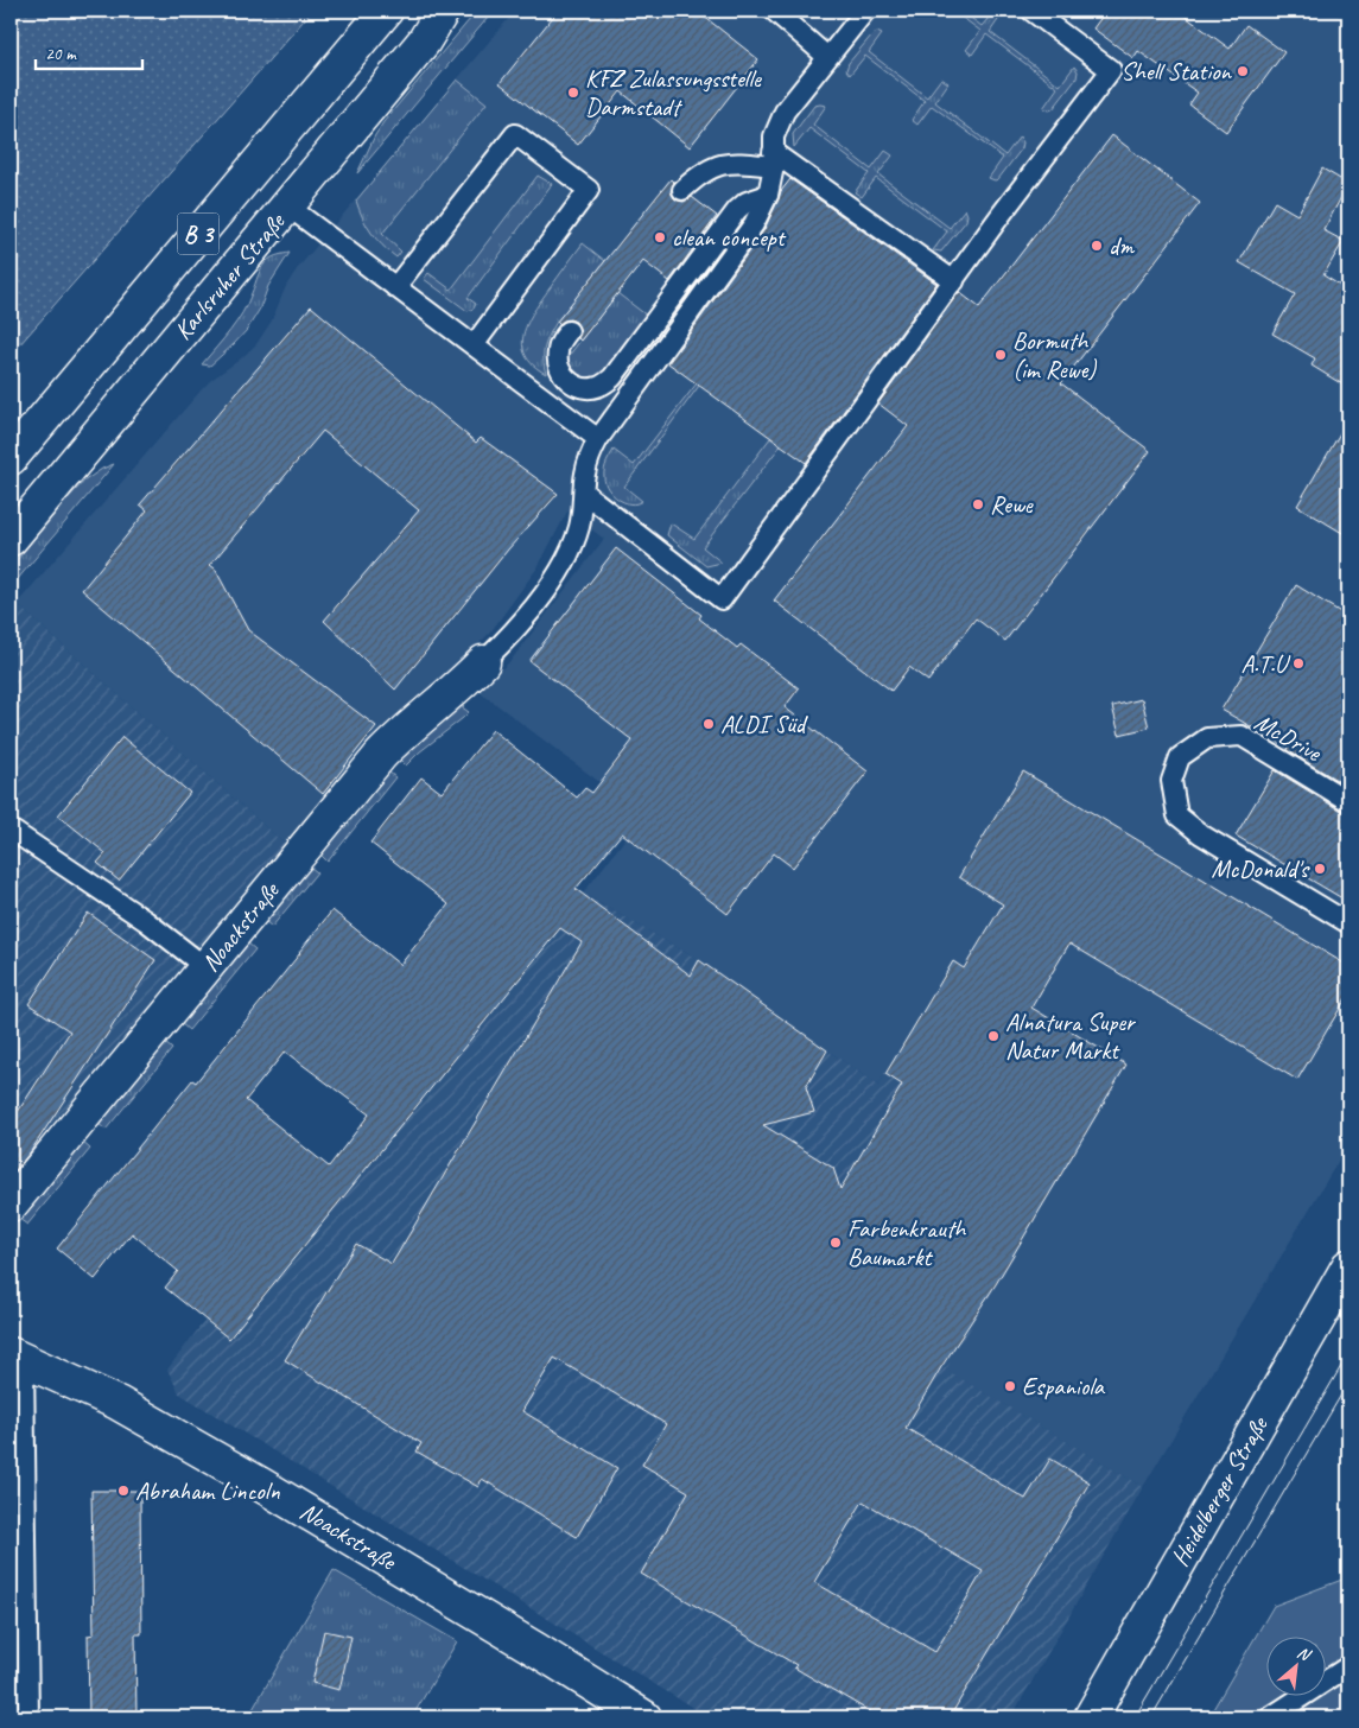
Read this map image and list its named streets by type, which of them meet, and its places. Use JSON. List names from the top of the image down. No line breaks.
{"streets":{"street":["B 3","Karlsruher Straße","Noackstraße","Heidelberger Straße"],"lane":["McDrive"]},"places":["Shell Station","KFZ Zulassungsstelle Darmstadt","clean concept","dm","Bormuth (im Rewe)","Rewe","A.T.U","ALDI Süd","McDonald's","Alnatura Super Natur Markt","Farbenkrauth Baumarkt","Espaniola","Abraham Lincoln"],"scale_bar":"20 m","north":"top right"}
